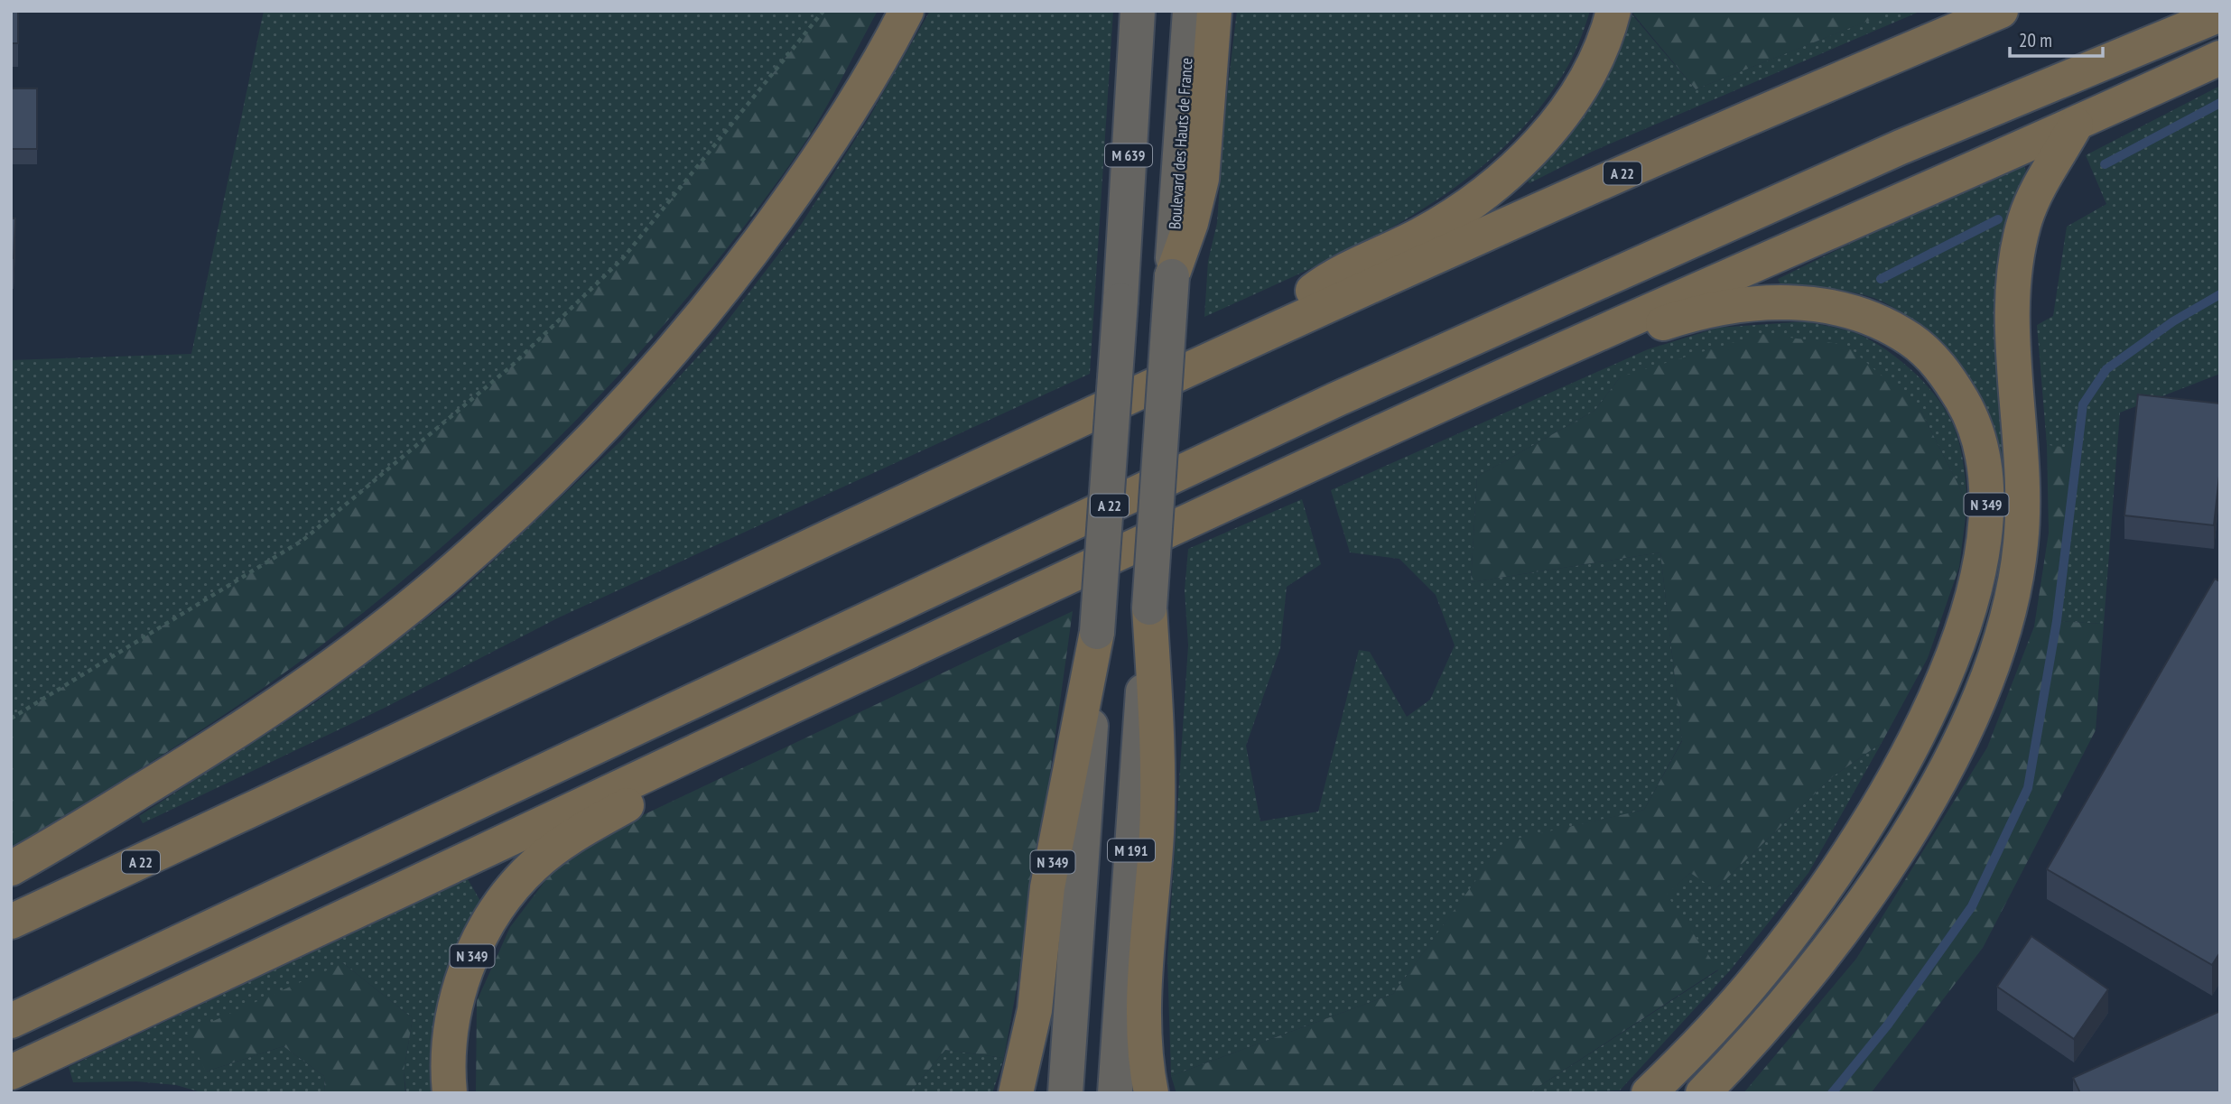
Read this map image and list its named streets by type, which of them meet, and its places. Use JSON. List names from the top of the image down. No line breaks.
{"streets":{"highway":["Boulevard des Hauts de France","M 639","A 22","N 349","M 191"]},"crossings":[["Boulevard des Hauts de France","M 191"],["M 639","N 349"]],"scale_bar":"20 m"}
